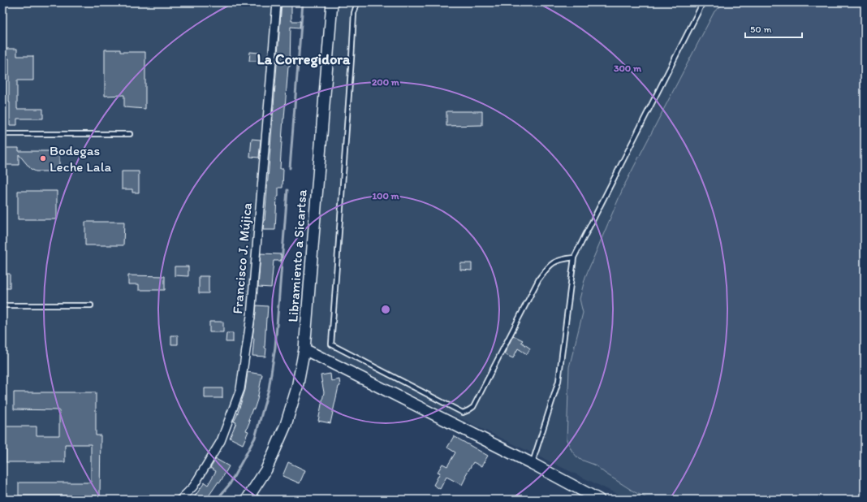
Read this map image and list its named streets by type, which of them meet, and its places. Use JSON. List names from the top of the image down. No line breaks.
{"streets":{"main road":["Libramiento a Sicartsa"],"street":["Francisco J. Mújica"]},"districts":["La Corregidora"],"places":["Bodegas Leche Lala"],"scale_bar":"50 m","rings":["300 m","200 m","100 m"]}
